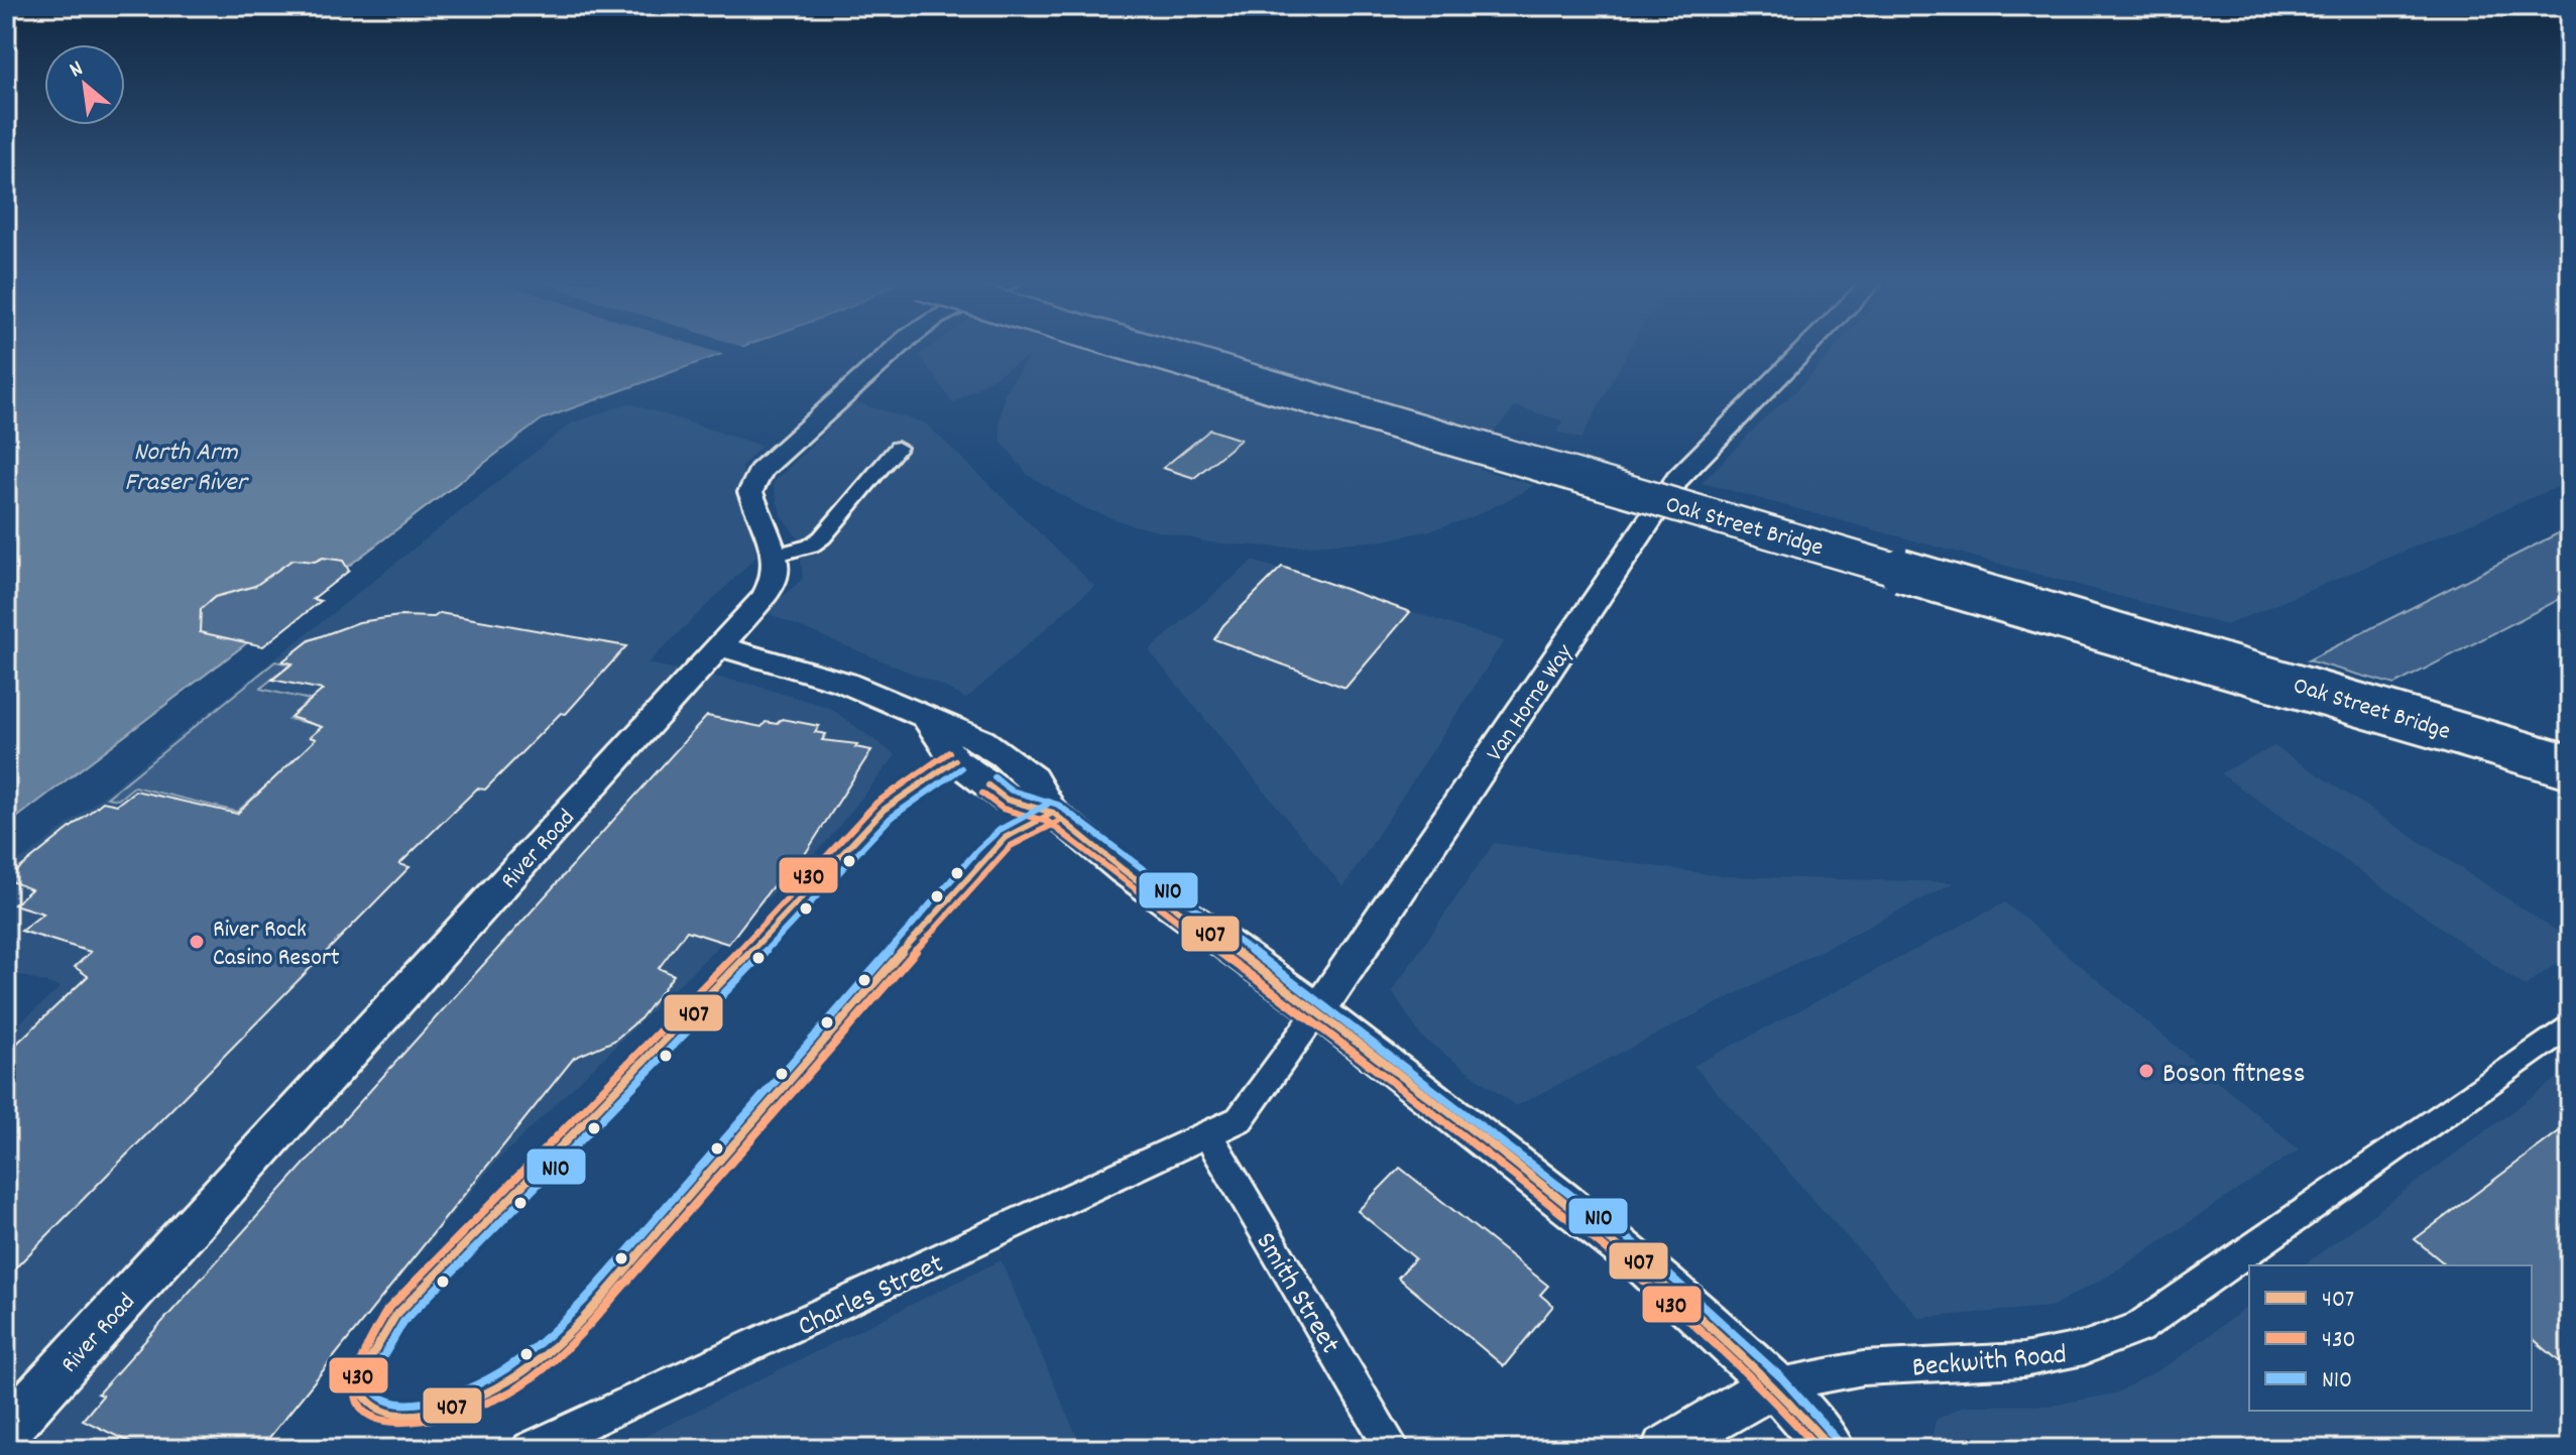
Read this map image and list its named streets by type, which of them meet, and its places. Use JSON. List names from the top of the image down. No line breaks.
{"streets":{"highway":["Oak Street Bridge"],"street":["Van Horne Way","River Road","Smith Street","Charles Street","Beckwith Road"]},"crossings":[["Van Horne Way","Smith Street"],["Van Horne Way","Charles Street"],["Smith Street","Charles Street"]],"water":["North Arm Fraser River"],"places":["River Rock Casino Resort","Boson fitness"],"lines":["transit line 430","transit line 407","transit line N10"],"legend":["407","430","N10"],"north":"top left"}
